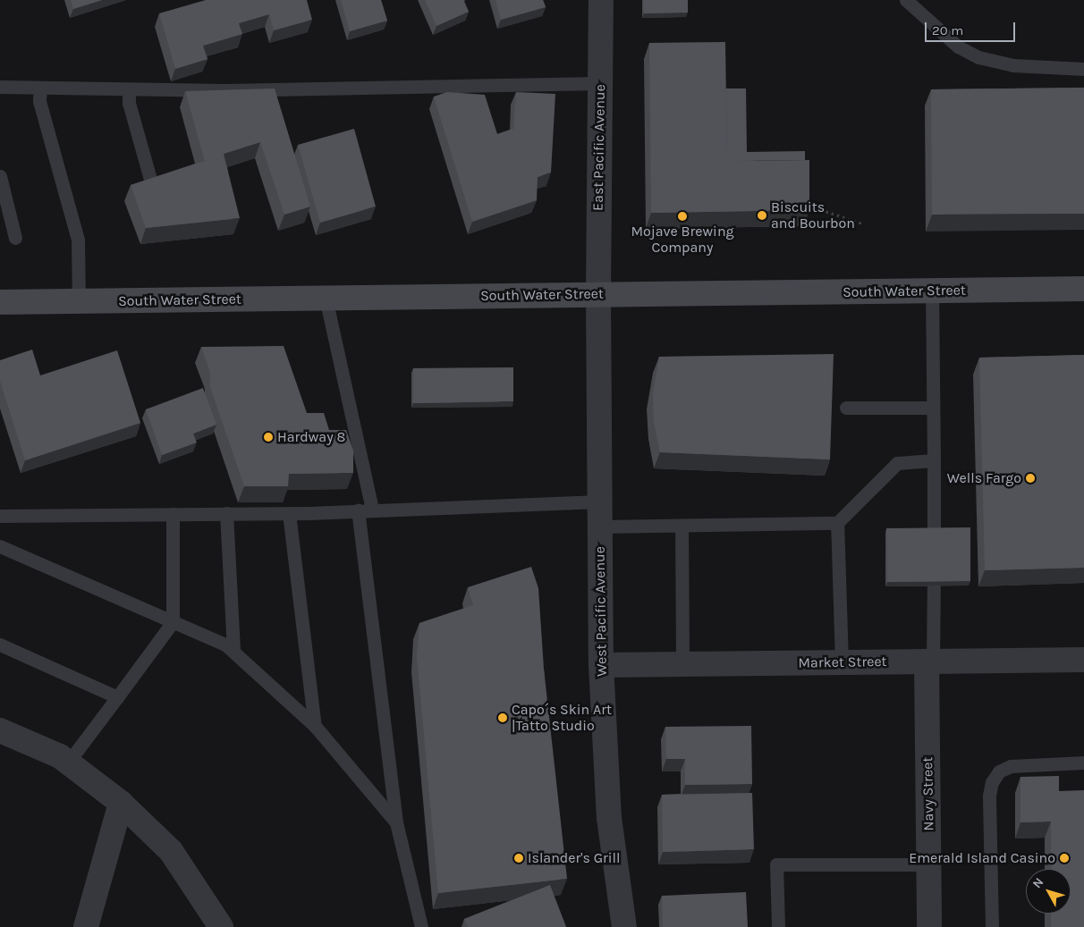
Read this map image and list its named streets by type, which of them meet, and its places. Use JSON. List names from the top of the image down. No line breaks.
{"streets":{"main road":["South Water Street"],"street":["East Pacific Avenue","West Pacific Avenue","Market Street","Navy Street"]},"crossings":[["East Pacific Avenue","South Water Street"],["East Pacific Avenue","West Pacific Avenue"],["South Water Street","West Pacific Avenue"],["West Pacific Avenue","Market Street"],["Market Street","Navy Street"]],"places":["Biscuits and Bourbon","Mojave Brewing Company","Hardway 8","Wells Fargo","Capo´s Skin Art |Tatto Studio","Islander's Grill","Emerald Island Casino"],"scale_bar":"20 m","north":"top left"}
